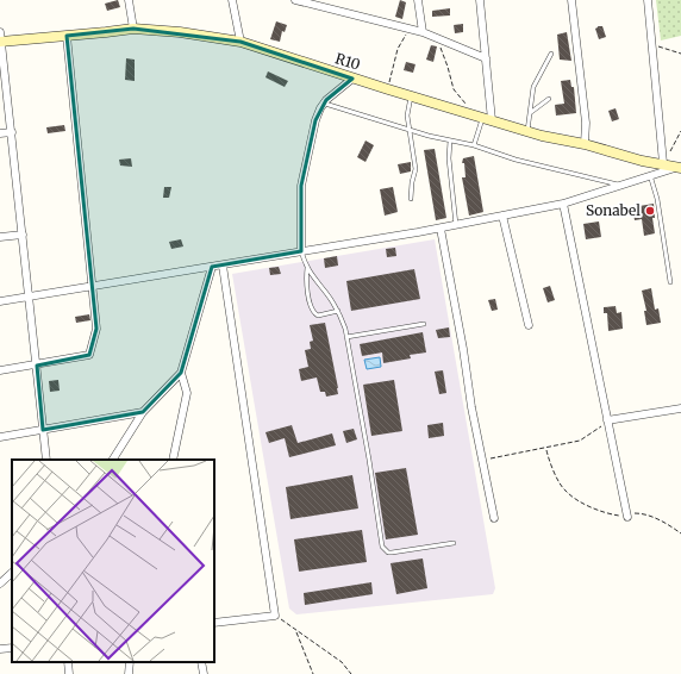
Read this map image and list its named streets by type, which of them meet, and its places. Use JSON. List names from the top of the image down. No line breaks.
{"streets":{"main road":["R10"]},"places":["Sonabel"]}
